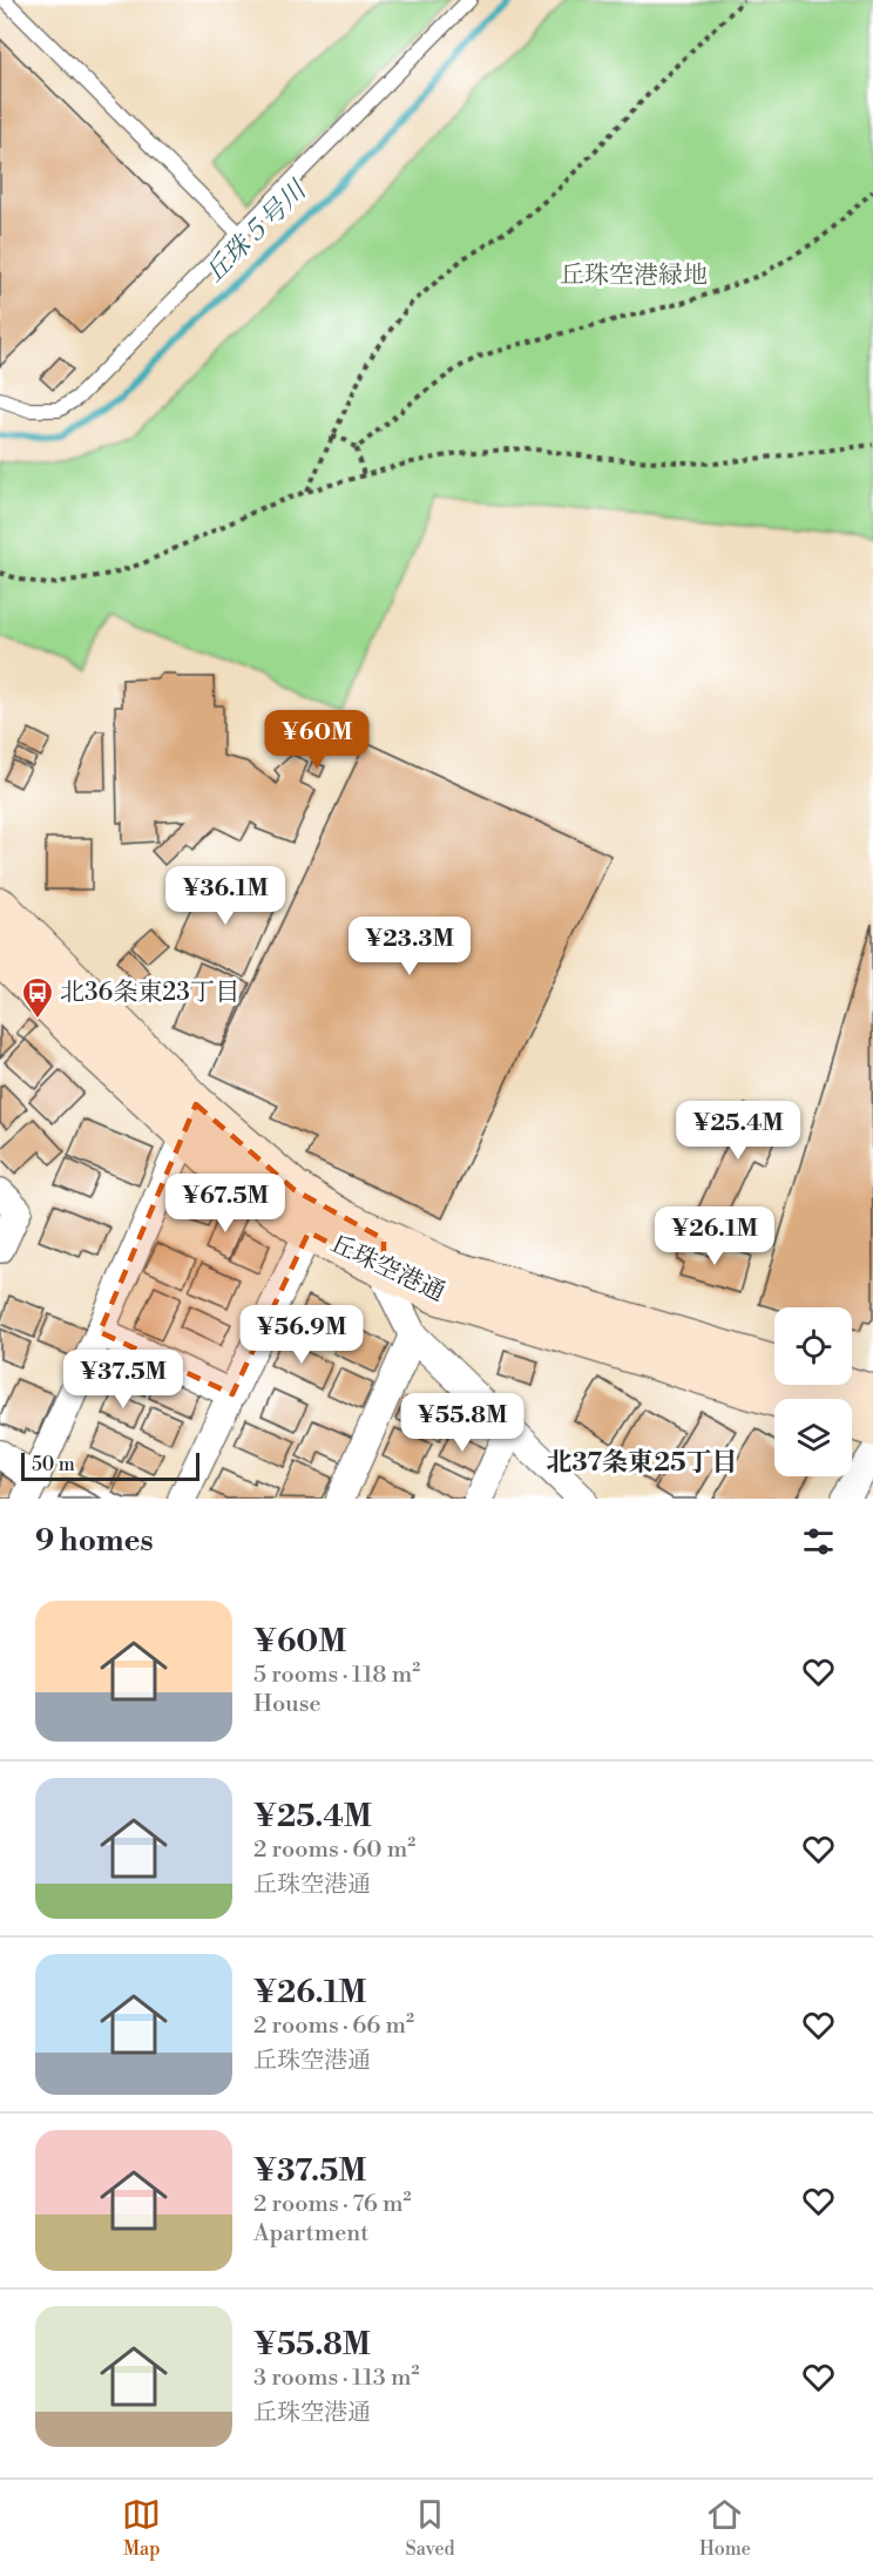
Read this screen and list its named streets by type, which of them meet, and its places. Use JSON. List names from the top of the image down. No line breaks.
{"streets":{"main road":["丘珠空港通"]},"districts":["北37条東25丁目"],"water":["丘珠５号川"],"parks":["丘珠空港緑地"],"places":{"bus stop":["北36条東23丁目"]},"scale_bar":"50 m","page":{"price":["¥60M","¥36.1M","¥23.3M","¥25.4M","¥67.5M","¥26.1M","¥56.9M","¥37.5M","¥55.8M"],"scale":"50 m","heading":"9 homes","list":[{"name":"¥60M","note":"5 rooms · 118 m² · House"},{"name":"¥25.4M","note":"2 rooms · 60 m² · 丘珠空港通"},{"name":"¥26.1M","note":"2 rooms · 66 m² · 丘珠空港通"},{"name":"¥37.5M","note":"2 rooms · 76 m² · Apartment"},{"name":"¥55.8M","note":"3 rooms · 113 m² · 丘珠空港通"}],"tabs":["Map","Saved","Home"]}}
